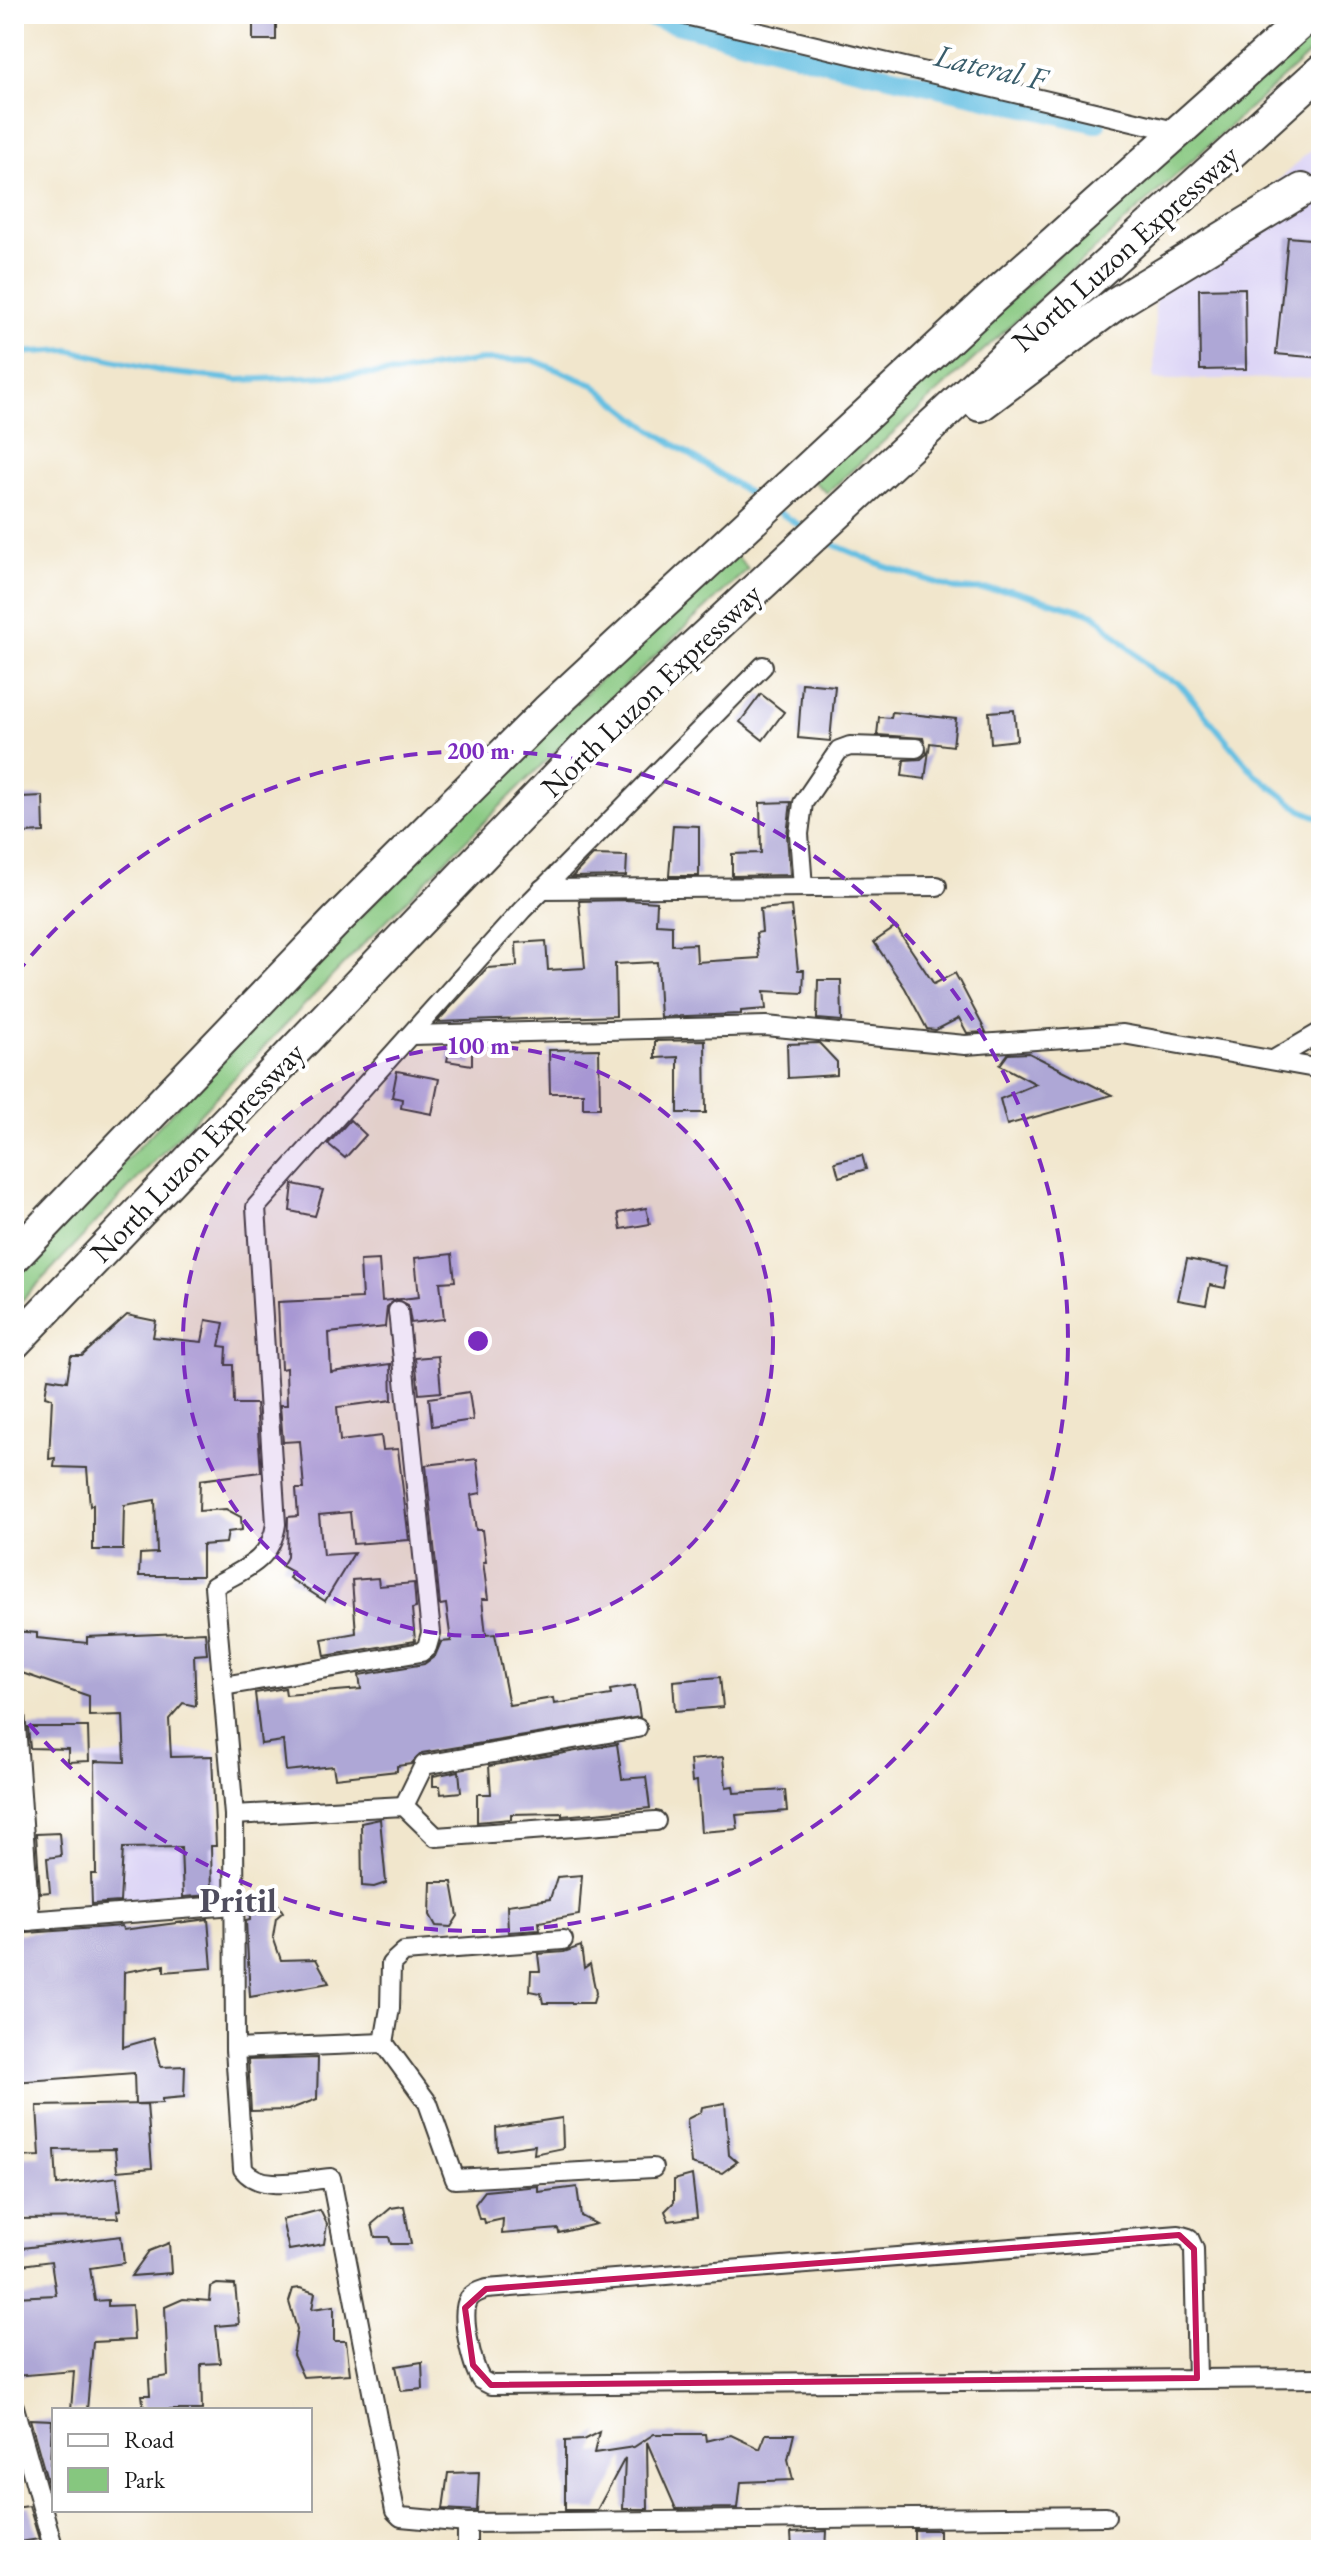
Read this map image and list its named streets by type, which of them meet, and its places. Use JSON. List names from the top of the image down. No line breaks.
{"streets":{"highway":["North Luzon Expressway"]},"districts":["Pritil"],"water":["Lateral F"],"legend":["Road","Park"],"rings":["200 m","100 m"]}
